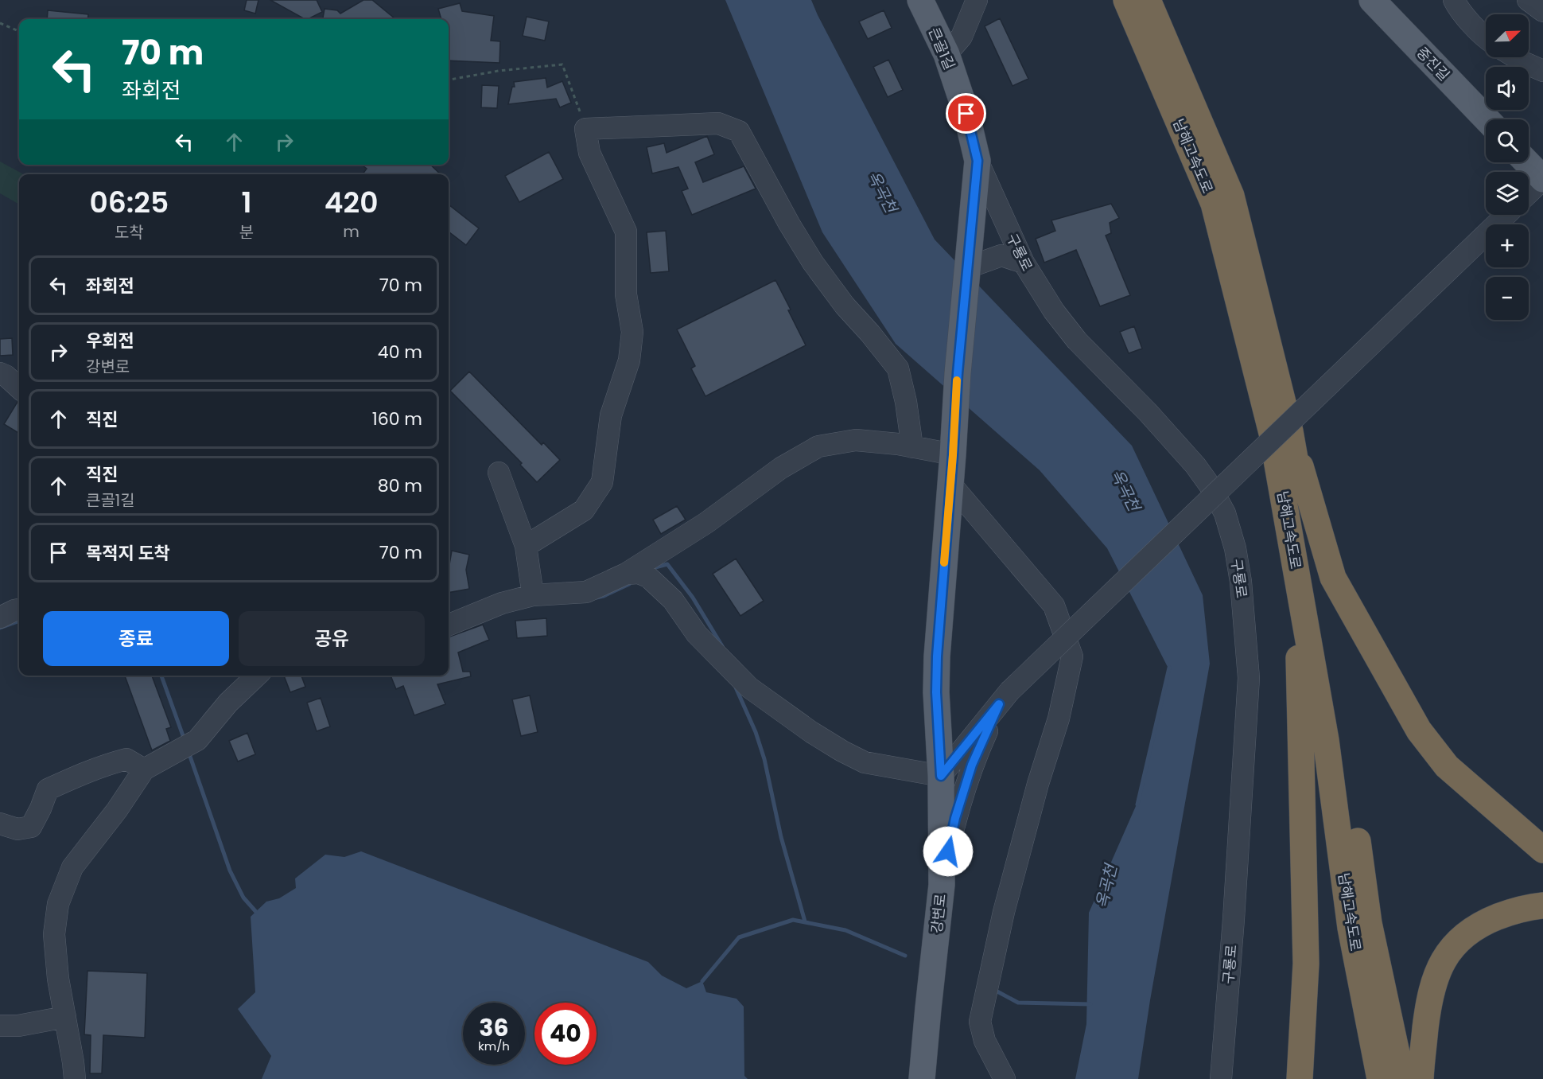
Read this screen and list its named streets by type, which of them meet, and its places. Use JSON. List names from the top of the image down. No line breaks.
{"streets":{"highway":["남해고속도로"],"main road":["큰골1길","중진길","강변로"],"street":["구룡로"]},"crossings":[["큰골1길","구룡로"],["큰골1길","강변로"]],"water":["옥곡천"],"north":"top right","page":{"map_buttons":["+","−"],"turn":["70 m","좌회전"],"eta":["06:25","도착","1","분","420","m"],"list":[{"name":"좌회전","value":"70 m"},{"name":"우회전","note":"강변로","value":"40 m"},{"name":"직진","value":"160 m"},{"name":"직진","note":"큰골1길","value":"80 m"},{"name":"목적지 도착","value":"70 m"}],"buttons":["종료","공유"],"speed":"36 km/h","limit":"40"}}
